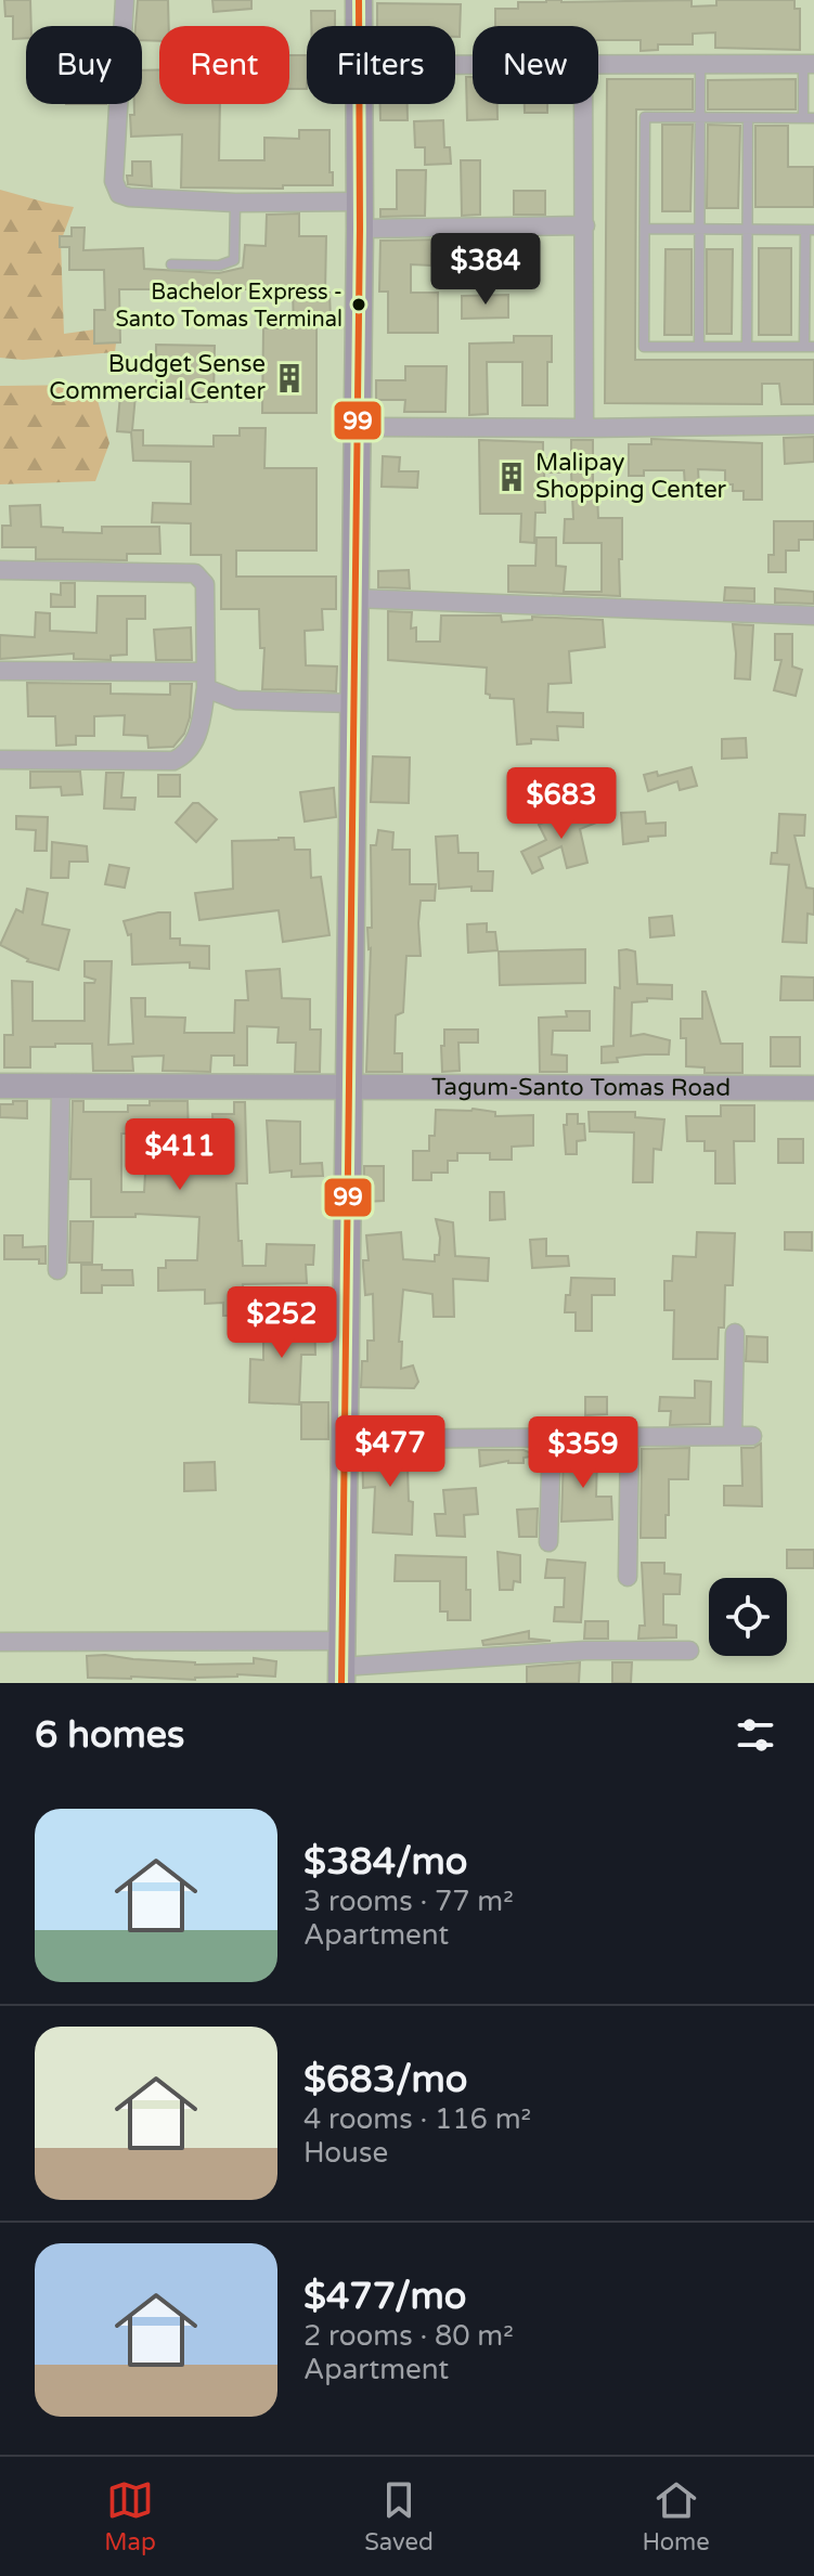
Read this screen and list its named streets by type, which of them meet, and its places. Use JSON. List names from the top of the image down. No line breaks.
{"streets":{"main road":["Tagum-Santo Tomas Road"]},"places":{"other":["Bachelor Express - Santo Tomas Terminal"],"building":["Budget Sense Commercial Center","Malipay Shopping Center"]},"lines":["transit line 99"],"page":{"chip":["Buy","Rent","Filters","New"],"price":["$384","$683","$411","$252","$477","$359"],"heading":"6 homes","list":[{"name":"$384/mo","note":"3 rooms · 77 m² · Apartment"},{"name":"$683/mo","note":"4 rooms · 116 m² · House"},{"name":"$477/mo","note":"2 rooms · 80 m² · Apartment"}],"tabs":["Map","Saved","Home"]}}
